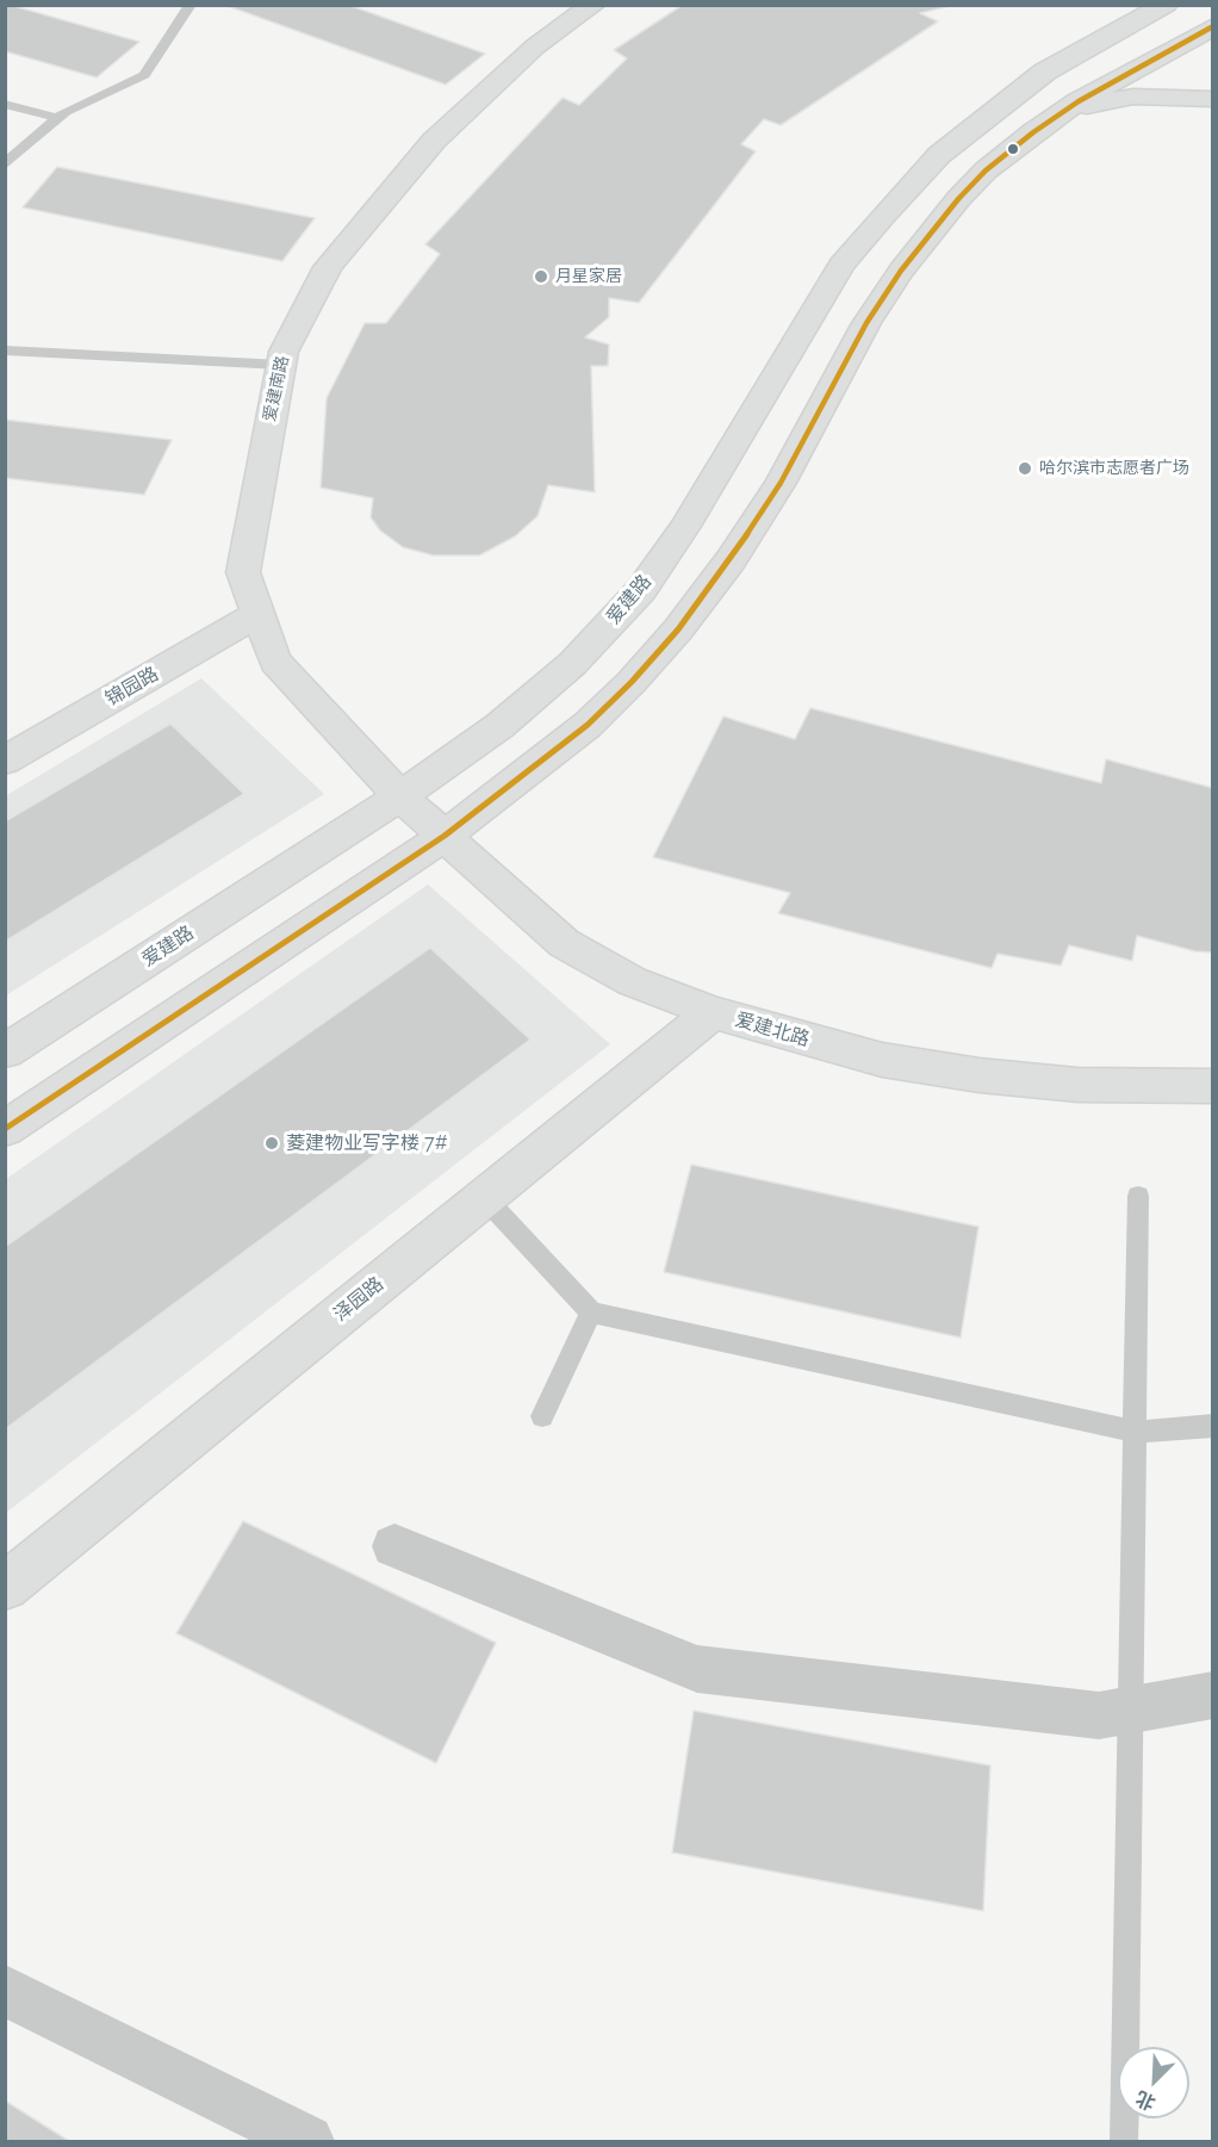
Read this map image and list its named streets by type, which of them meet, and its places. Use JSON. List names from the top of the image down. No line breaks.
{"streets":{"main road":["爱建南路","爱建路","锦园路","爱建北路","泽园路"]},"crossings":[["爱建南路","爱建路"],["爱建南路","锦园路"],["爱建南路","爱建北路"],["爱建路","爱建北路"],["爱建北路","泽园路"]],"places":["月星家居","哈尔滨市志愿者广场","菱建物业写字楼 7#"],"north":"bottom left"}
